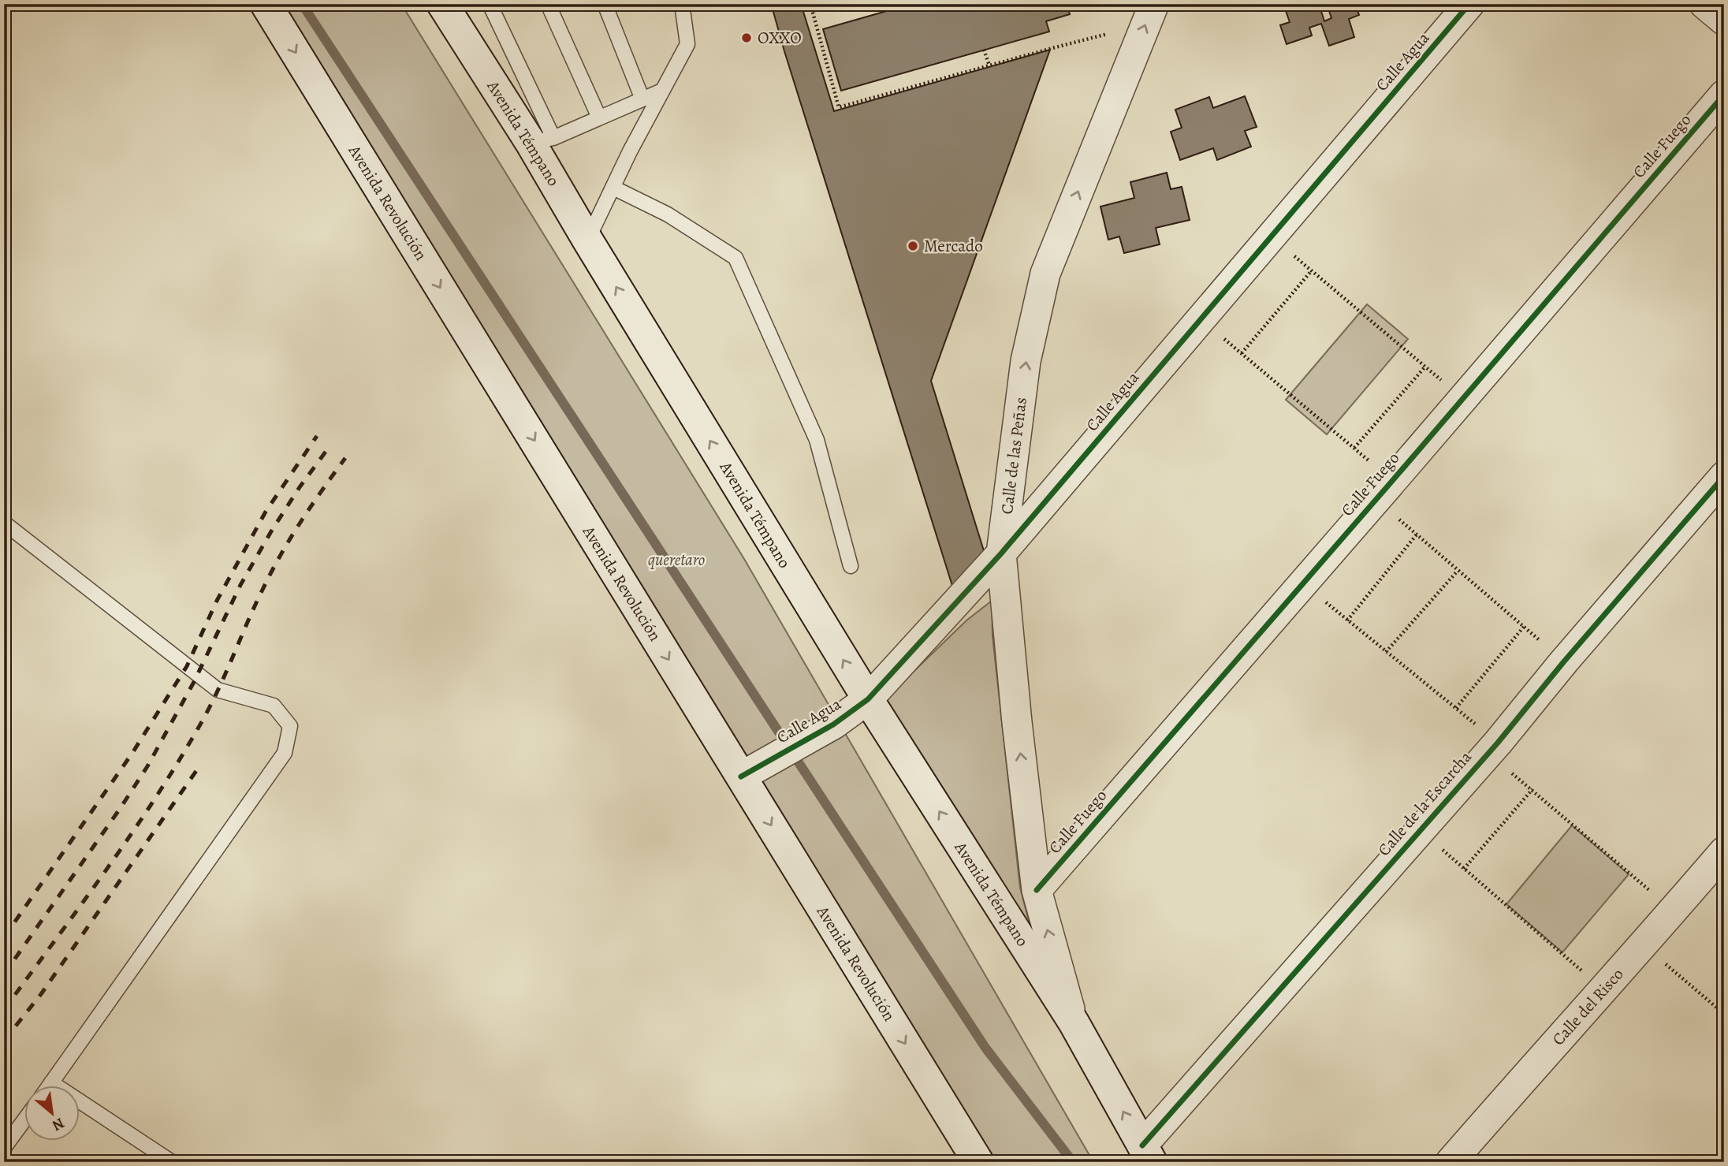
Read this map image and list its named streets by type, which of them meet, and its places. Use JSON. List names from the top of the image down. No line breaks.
{"streets":{"main road":["Avenida Témpano","Avenida Revolución"],"street":["Calle Agua","Calle Fuego","Calle de las Peñas","Calle de la Escarcha","Calle del Risco"]},"crossings":[["Calle Agua","Avenida Témpano"],["Calle Agua","Avenida Revolución"],["Calle Agua","Calle de las Peñas"],["Avenida Témpano","Calle de las Peñas"],["Avenida Témpano","Calle de la Escarcha"],["Calle Fuego","Calle de las Peñas"]],"one_way":["Avenida Témpano","Avenida Revolución","Calle de las Peñas"],"parks":["queretaro"],"places":["OXXO","Mercado"],"north":"bottom right"}
